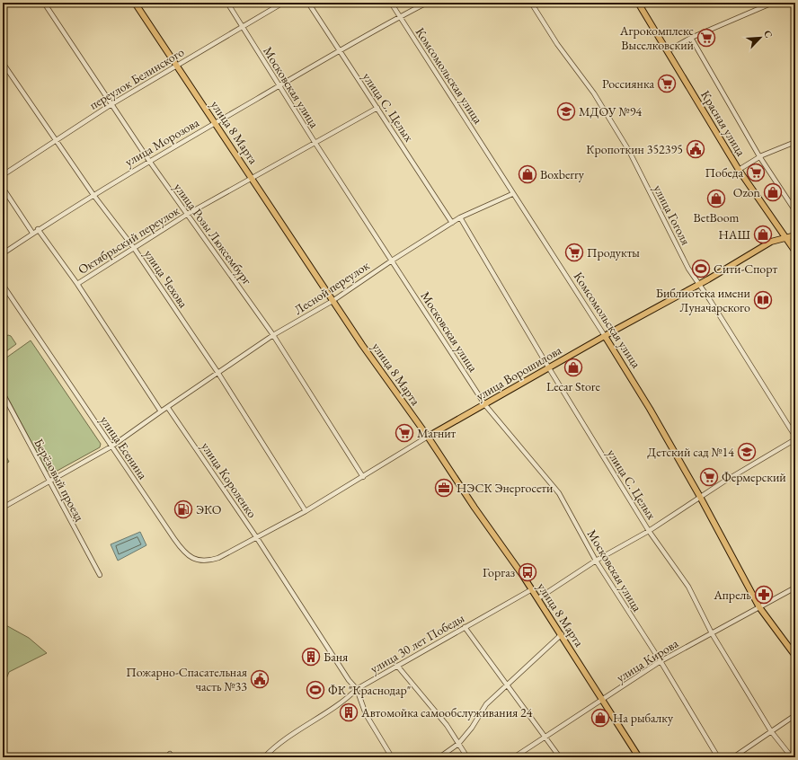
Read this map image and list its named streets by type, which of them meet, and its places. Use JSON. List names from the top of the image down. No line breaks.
{"streets":{"main road":["Комсомольская улица","Красная улица","улица 8 Марта","улица Ворошилова"],"street":["переулок Белинского","Московская улица","улица С. Целых","улица Морозова","улица Гоголя","улица Розы Люксембург","Октябрьский переулок","улица Чехова","Лесной переулок","улица Есенина","Берёзовый проезд","улица Короленко","улица 30 лет Победы","улица Кирова"]},"crossings":[["Комсомольская улица","улица Морозова"],["Комсомольская улица","Лесной переулок"],["Комсомольская улица","улица Ворошилова"],["Комсомольская улица","улица Кирова"],["переулок Белинского","Московская улица"],["переулок Белинского","улица 8 Марта"],["переулок Белинского","улица Розы Люксембург"],["переулок Белинского","улица Чехова"],["Московская улица","улица Морозова"],["Московская улица","Октябрьский переулок"],["Московская улица","Лесной переулок"],["Московская улица","улица Ворошилова"],["Московская улица","улица Кирова"],["улица С. Целых","улица Морозова"],["улица С. Целых","Октябрьский переулок"],["улица С. Целых","Лесной переулок"],["улица С. Целых","улица Ворошилова"],["улица С. Целых","улица Кирова"],["Красная улица","улица Ворошилова"],["улица 8 Марта","улица Морозова"],["улица 8 Марта","Октябрьский переулок"],["улица 8 Марта","Лесной переулок"],["улица 8 Марта","улица Ворошилова"],["улица 8 Марта","улица 30 лет Победы"],["улица 8 Марта","улица Кирова"],["улица Морозова","улица Розы Люксембург"],["улица Морозова","улица Чехова"],["улица Гоголя","улица Ворошилова"],["улица Розы Люксембург","Октябрьский переулок"],["улица Розы Люксембург","Лесной переулок"],["улица Розы Люксембург","улица Ворошилова"],["Октябрьский переулок","улица Чехова"],["улица Чехова","Лесной переулок"],["улица Чехова","улица Ворошилова"],["Лесной переулок","улица Короленко"],["улица Ворошилова","улица Есенина"],["улица Ворошилова","улица Короленко"],["улица Есенина","улица Короленко"],["улица Короленко","улица 30 лет Победы"]],"places":{"supermarket":["Агрокомплекс Выселковский","Россиянка","Победа","Продукты","Магнит","Фермерский"],"school or university":["МДОУ №94","Детский сад №14"],"public building":["Кропоткин 352395","Пожарно-Спасательная часть №33"],"shop":["Boxberry","Ozon","BetBoom","НАШ","Lecar Store","На рыбалку"],"sports":["Сити-Спорт","ФК \"Краснодар\""],"library":["Библиотека имени Луначарского"],"office":["НЭСК Энергосети"],"fuel station":["ЭКО"],"bus stop":["Горгаз"],"pharmacy":["Апрель"],"building":["Баня","Автомойка самообслуживания 24"]},"north":"top right"}
